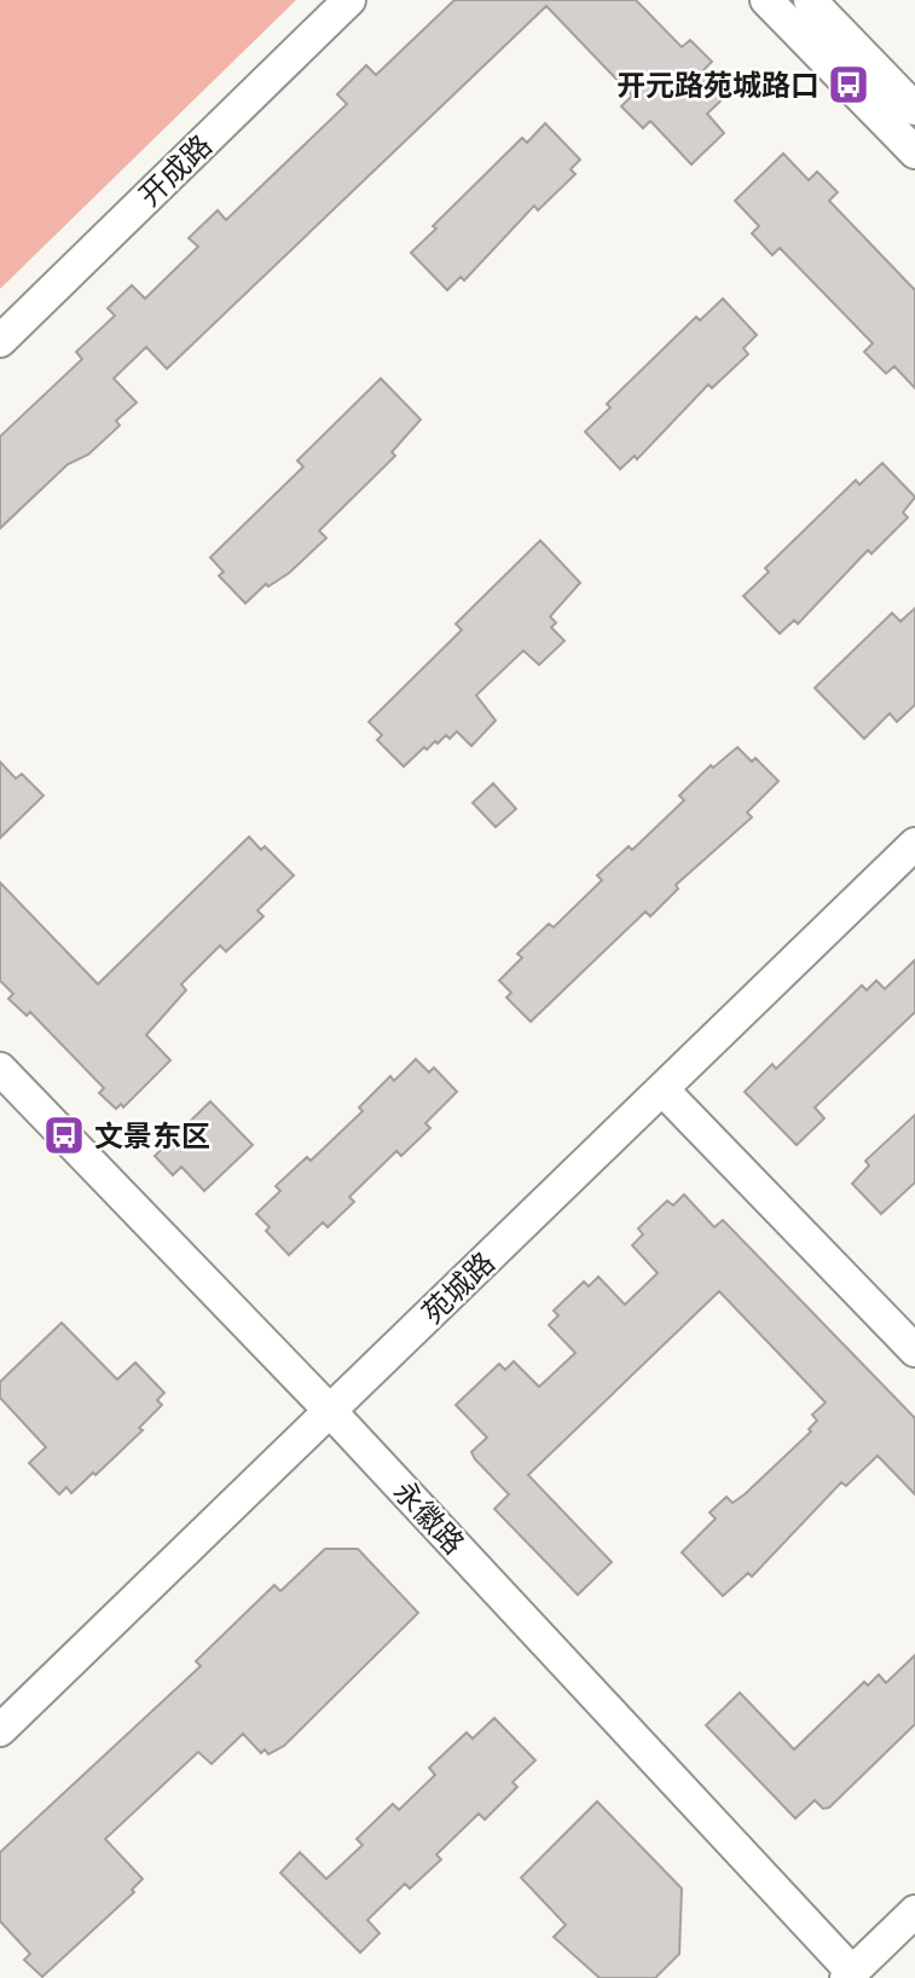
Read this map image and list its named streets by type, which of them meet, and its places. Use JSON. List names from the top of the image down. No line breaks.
{"streets":{"street":["开成路","苑城路","永徽路"]},"crossings":[["苑城路","永徽路"]],"places":{"bus stop":["开元路苑城路口","文景东区"]}}
